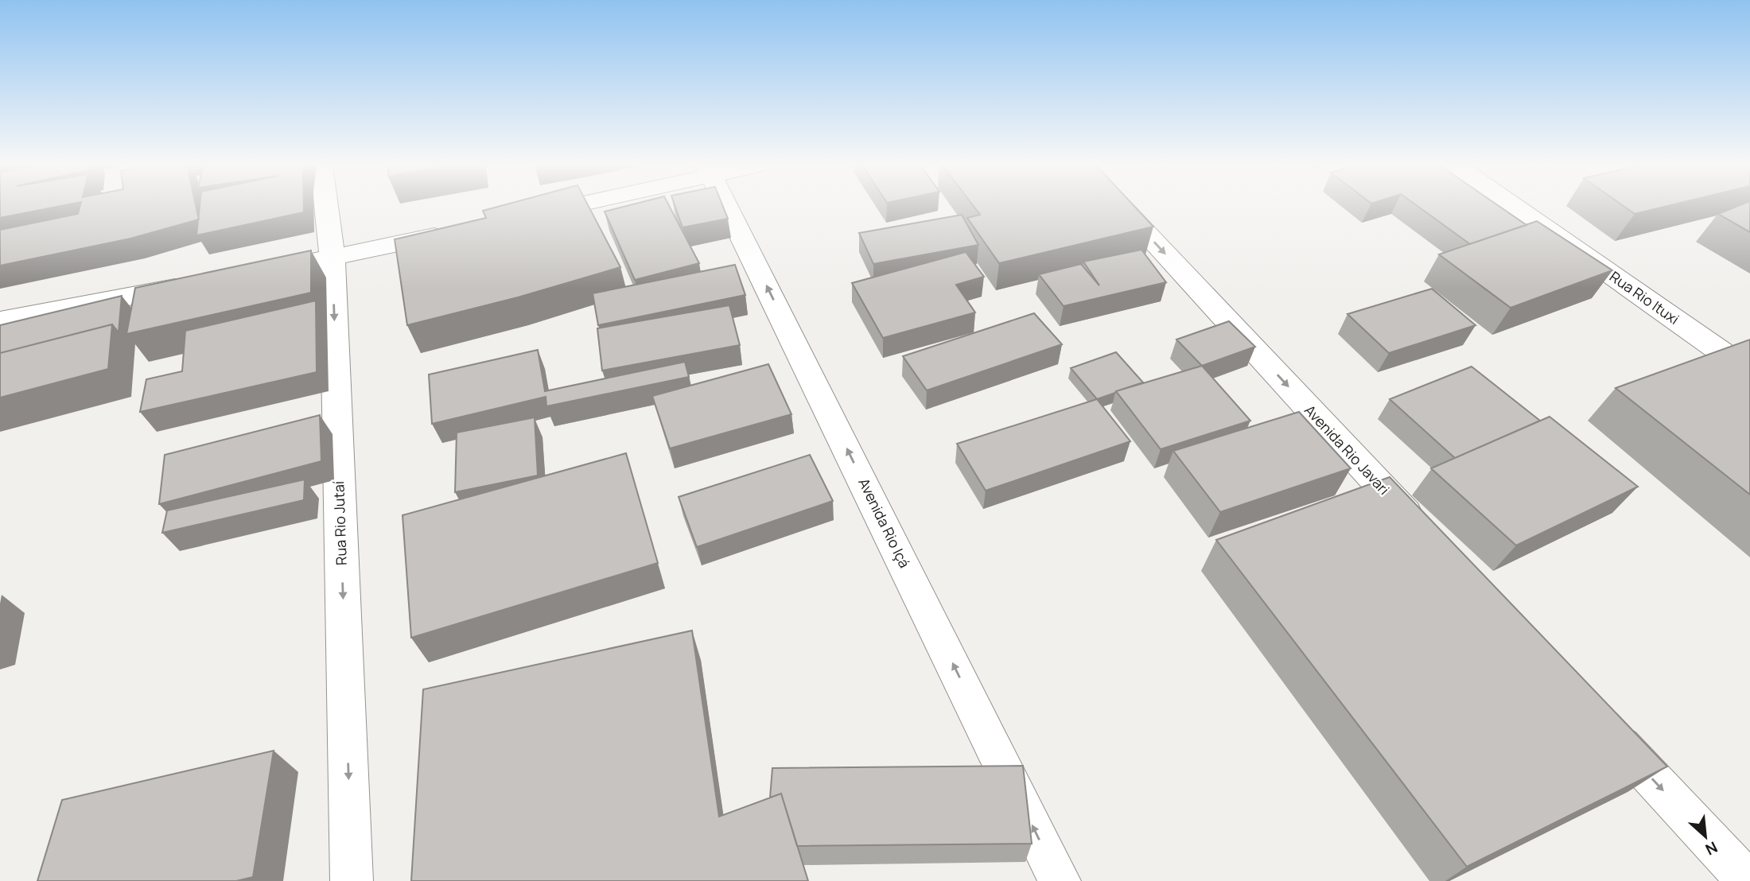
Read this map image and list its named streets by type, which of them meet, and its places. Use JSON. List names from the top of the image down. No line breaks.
{"streets":{"street":["Rua Rio Ituxi","Avenida Rio Javari","Rua Rio Jutaí","Avenida Rio Içá"]},"one_way":["Avenida Rio Javari","Rua Rio Jutaí","Avenida Rio Içá"],"north":"bottom right"}
